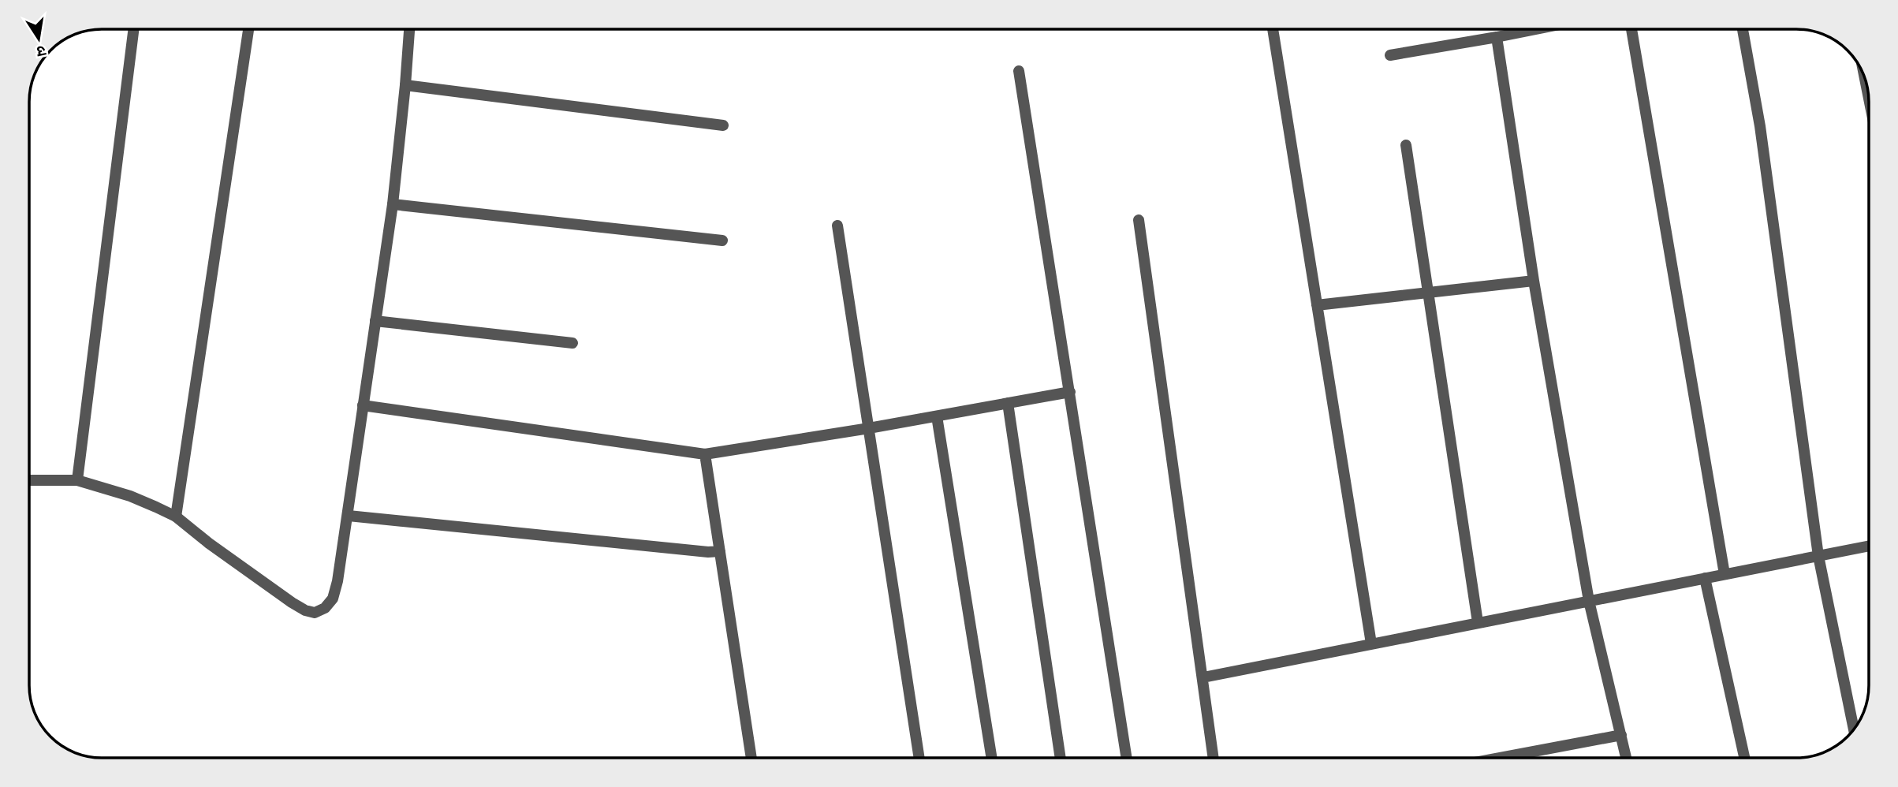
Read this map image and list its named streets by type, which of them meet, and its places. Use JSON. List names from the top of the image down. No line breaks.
{"north":"bottom"}
